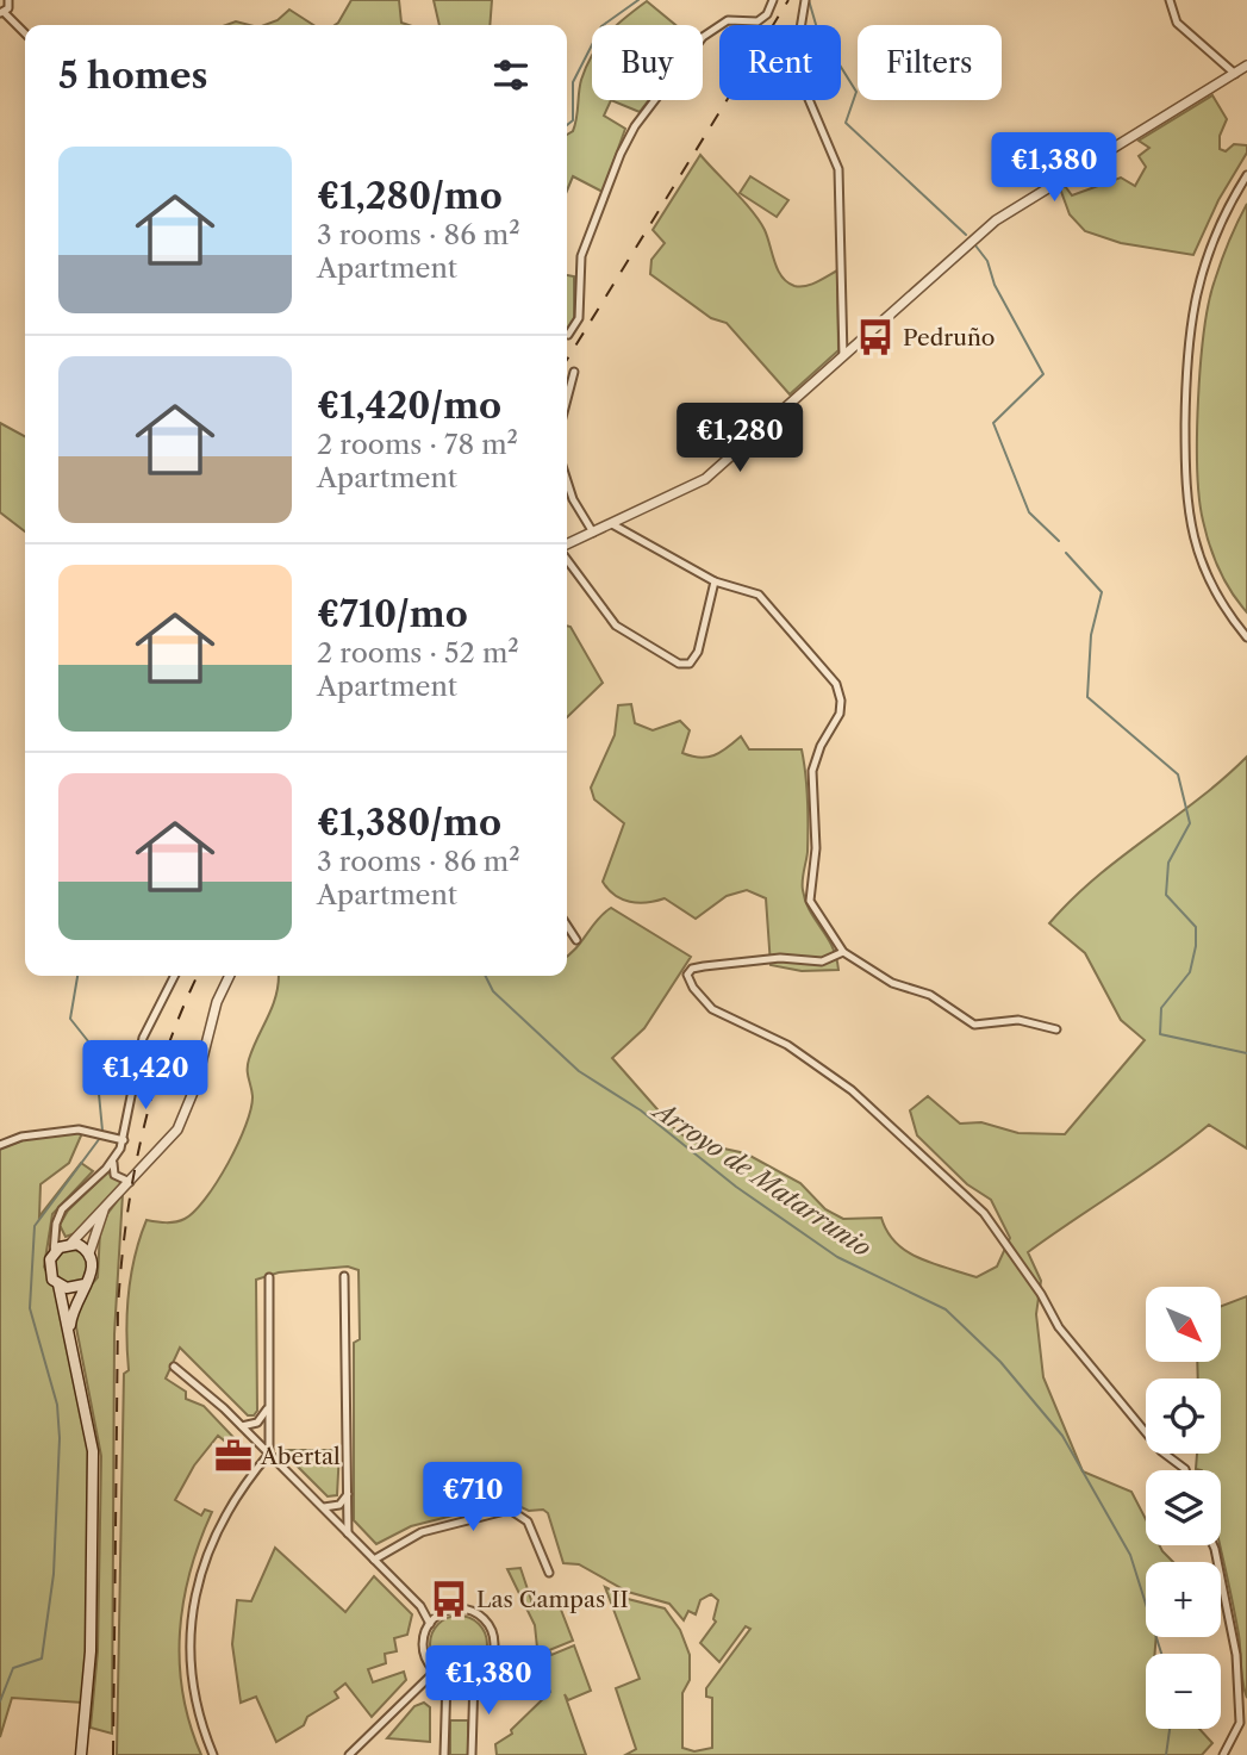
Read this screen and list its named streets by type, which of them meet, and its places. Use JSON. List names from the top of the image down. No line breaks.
{"water":["Arroyo de Matarrunio"],"places":{"bus stop":["Pedruño","Las Campas II"],"office":["Abertal"]},"north":"bottom right","page":{"chip":["Buy","Rent","Filters"],"heading":"5 homes","list":[{"name":"€1,280/mo","note":"3 rooms · 86 m² · Apartment"},{"name":"€1,420/mo","note":"2 rooms · 78 m² · Apartment"},{"name":"€710/mo","note":"2 rooms · 52 m² · Apartment"},{"name":"€1,380/mo","note":"3 rooms · 86 m² · Apartment"}],"price":["€1,380","€1,280","€1,420","€710","€1,380"],"map_buttons":["+","−"]}}
